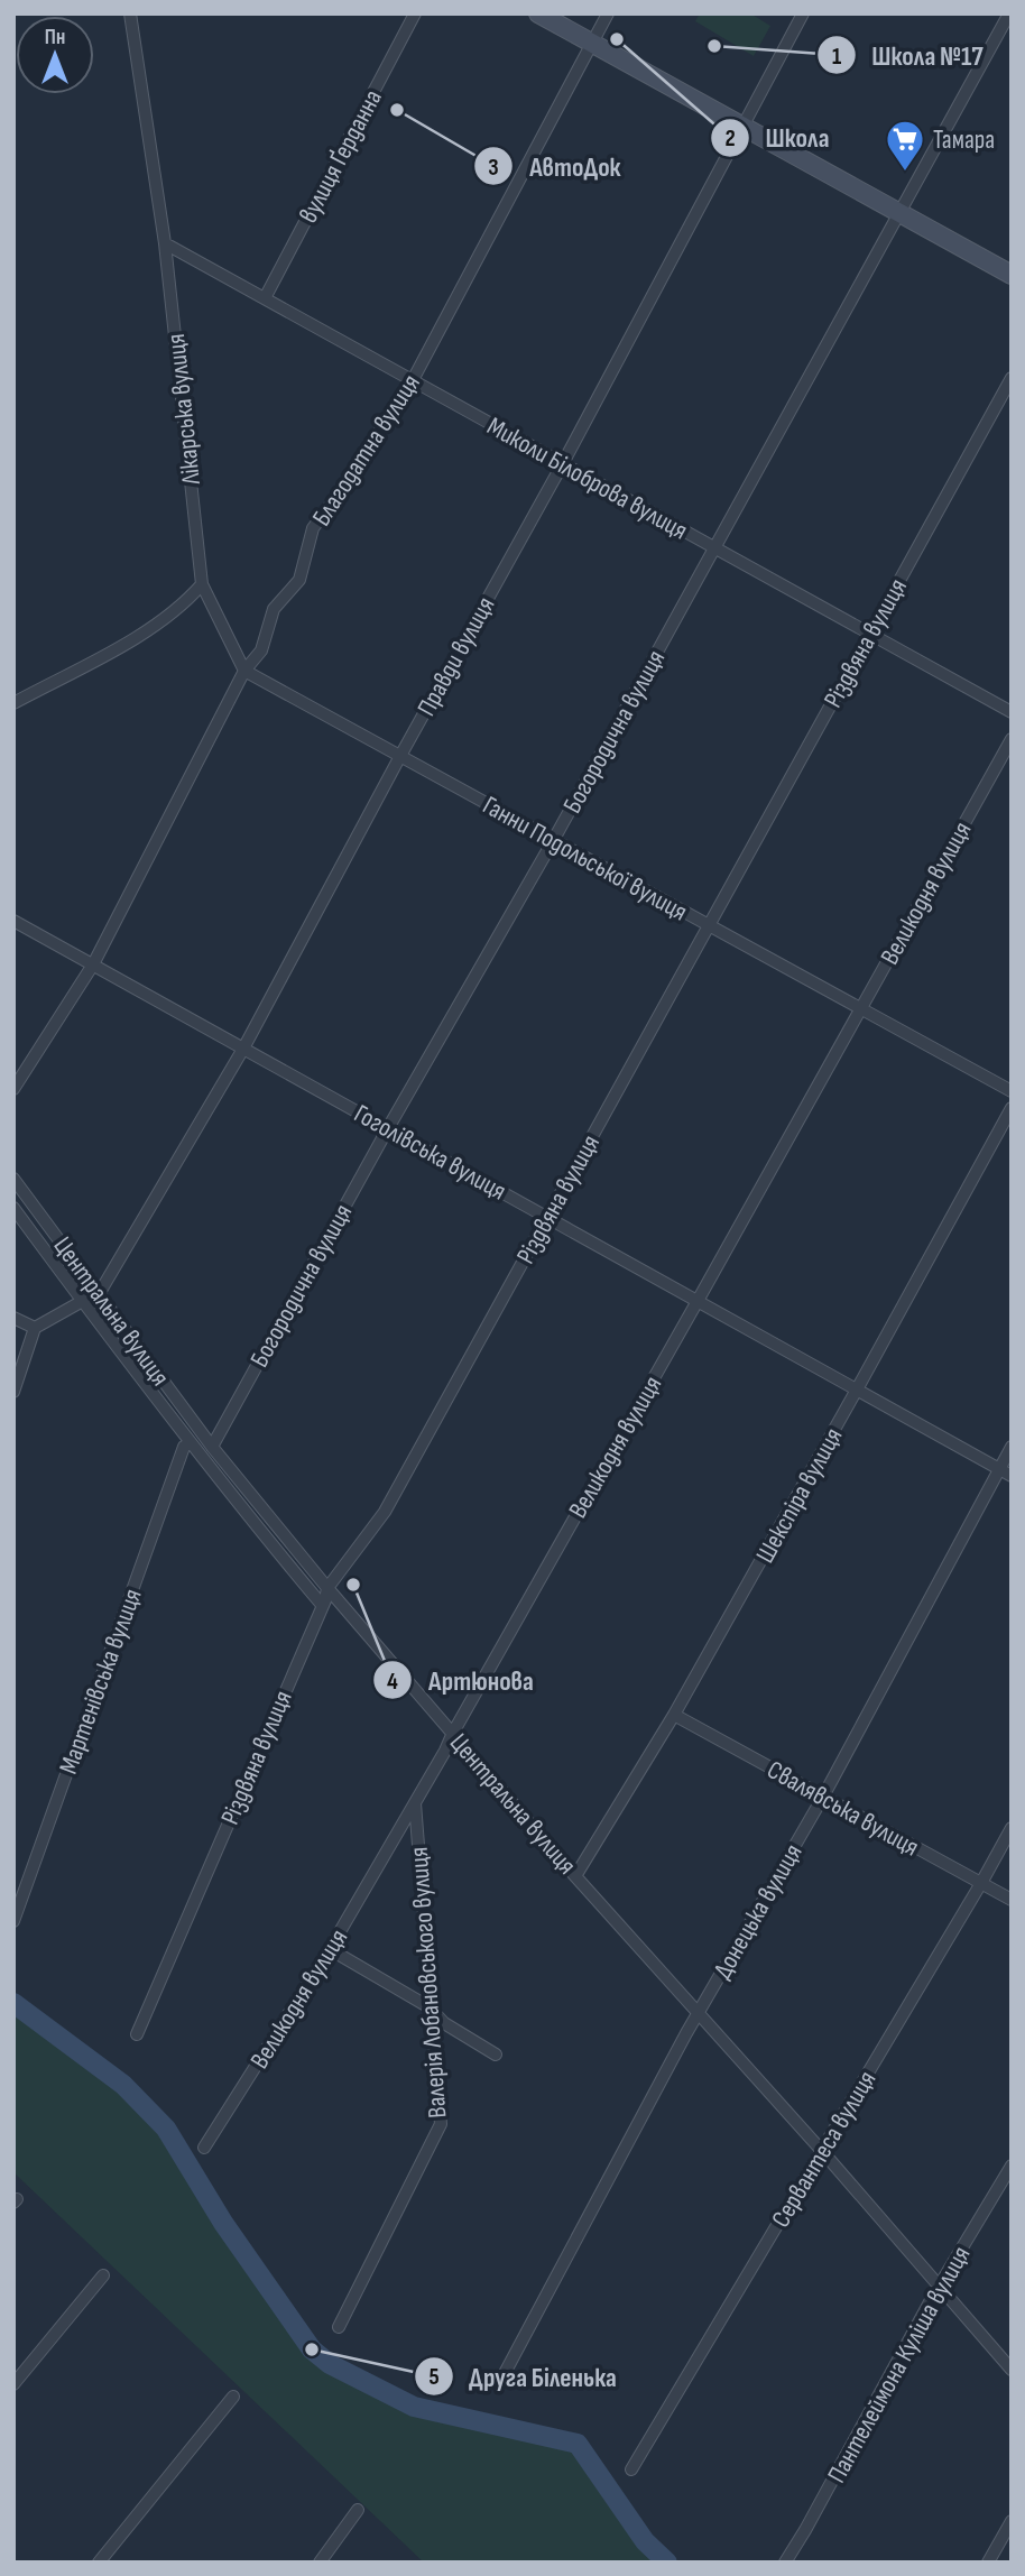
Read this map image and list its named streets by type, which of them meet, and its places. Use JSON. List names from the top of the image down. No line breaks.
{"streets":{"street":["вулиця Ґерданна","Лікарська вулиця","Благодатна вулиця","Миколи Білоброва вулиця","Різдвяна вулиця","Правди вулиця","Богородична вулиця","Ганни Подольської вулиця","Великодня вулиця","Гоголівська вулиця","Центральна вулиця","Шекспіра вулиця","Мартенівська вулиця","Свалявська вулиця","Донецька вулиця","Валерія Лобановського вулиця","Сервантеса вулиця","Пантелеймона Куліша вулиця"]},"crossings":[["вулиця Ґерданна","Миколи Білоброва вулиця"],["Лікарська вулиця","Миколи Білоброва вулиця"],["Благодатна вулиця","Миколи Білоброва вулиця"],["Благодатна вулиця","Ганни Подольської вулиця"],["Благодатна вулиця","Гоголівська вулиця"],["Миколи Білоброва вулиця","Різдвяна вулиця"],["Миколи Білоброва вулиця","Правди вулиця"],["Миколи Білоброва вулиця","Богородична вулиця"],["Різдвяна вулиця","Ганни Подольської вулиця"],["Різдвяна вулиця","Гоголівська вулиця"],["Різдвяна вулиця","Центральна вулиця"],["Правди вулиця","Ганни Подольської вулиця"],["Правди вулиця","Гоголівська вулиця"],["Правди вулиця","Центральна вулиця"],["Богородична вулиця","Ганни Подольської вулиця"],["Богородична вулиця","Гоголівська вулиця"],["Богородична вулиця","Центральна вулиця"],["Ганни Подольської вулиця","Великодня вулиця"],["Великодня вулиця","Гоголівська вулиця"],["Великодня вулиця","Центральна вулиця"],["Великодня вулиця","Валерія Лобановського вулиця"],["Гоголівська вулиця","Шекспіра вулиця"],["Гоголівська вулиця","Донецька вулиця"],["Центральна вулиця","Шекспіра вулиця"],["Центральна вулиця","Мартенівська вулиця"],["Центральна вулиця","Донецька вулиця"],["Центральна вулиця","Сервантеса вулиця"],["Центральна вулиця","Пантелеймона Куліша вулиця"],["Шекспіра вулиця","Свалявська вулиця"],["Свалявська вулиця","Донецька вулиця"],["Свалявська вулиця","Сервантеса вулиця"]],"places":{"other":["Школа","Школа №17","АвтоДок","Артюнова","Друга Біленька"],"supermarket":["Тамара"]},"north":"top"}
